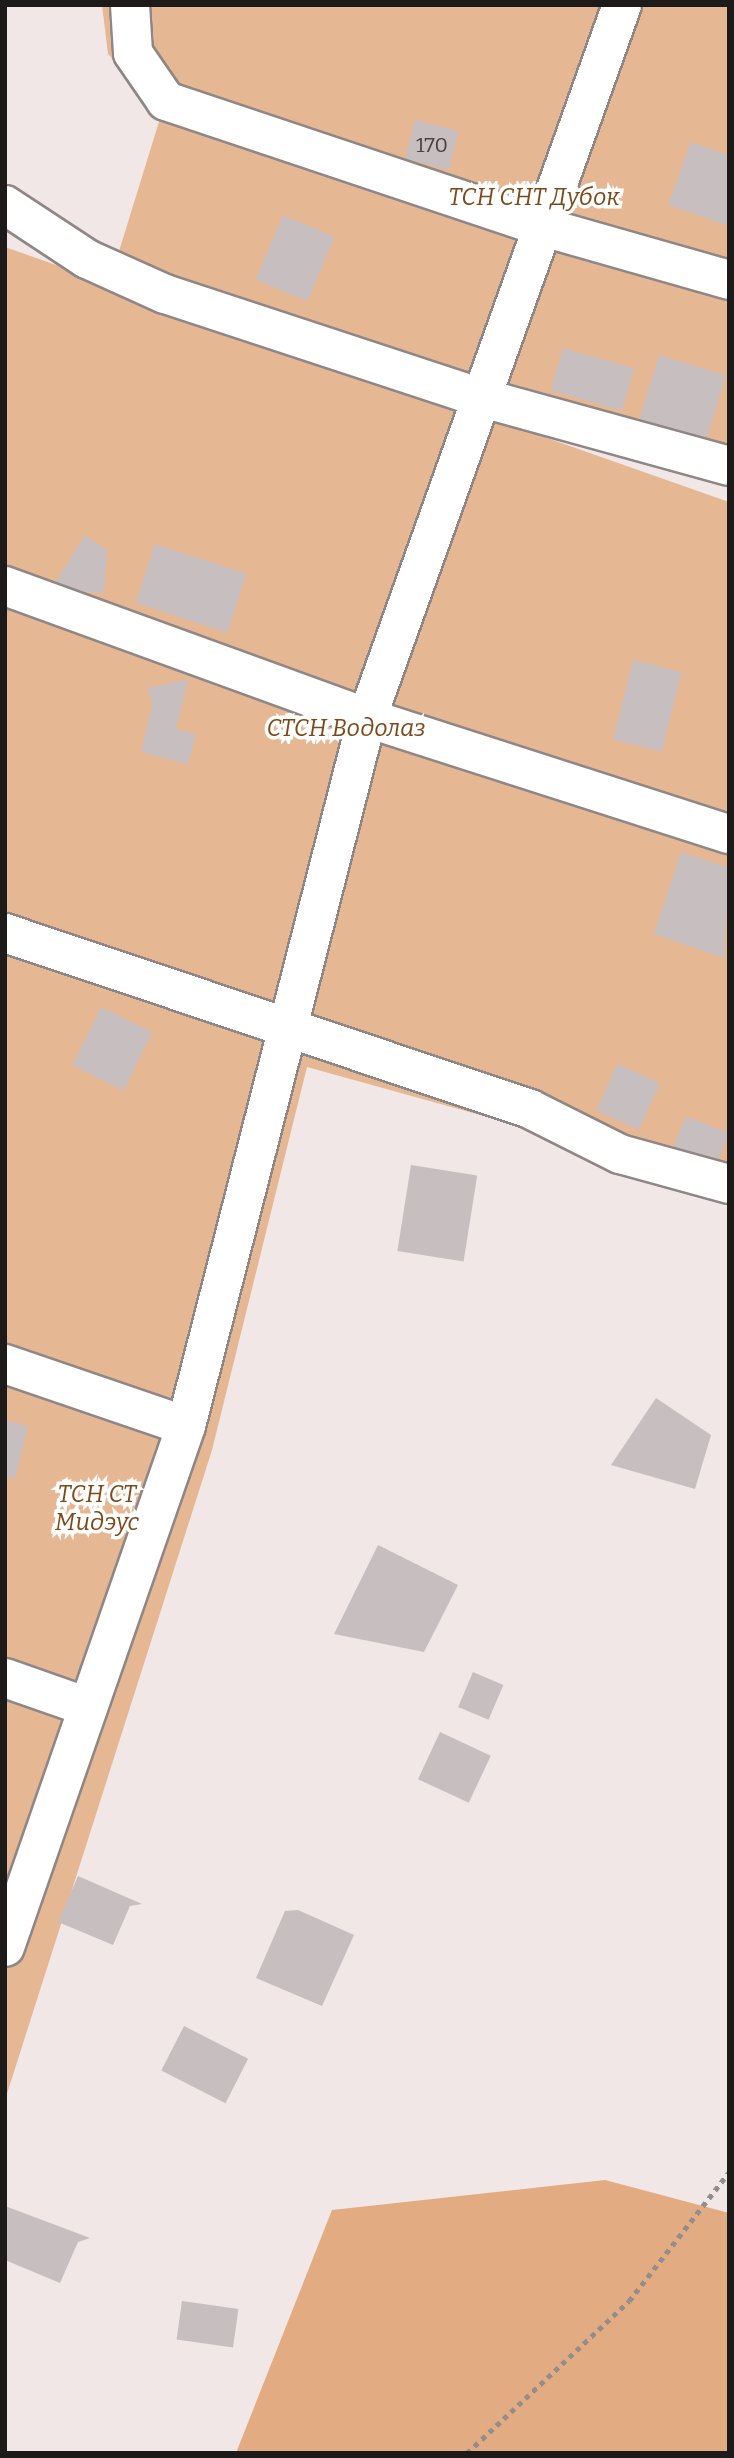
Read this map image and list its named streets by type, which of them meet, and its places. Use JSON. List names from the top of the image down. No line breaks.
{"parks":["ТСН СНТ Дубок","СТСН Водолаз","ТСН СТ Мидэус"],"house_numbers":["170"]}
